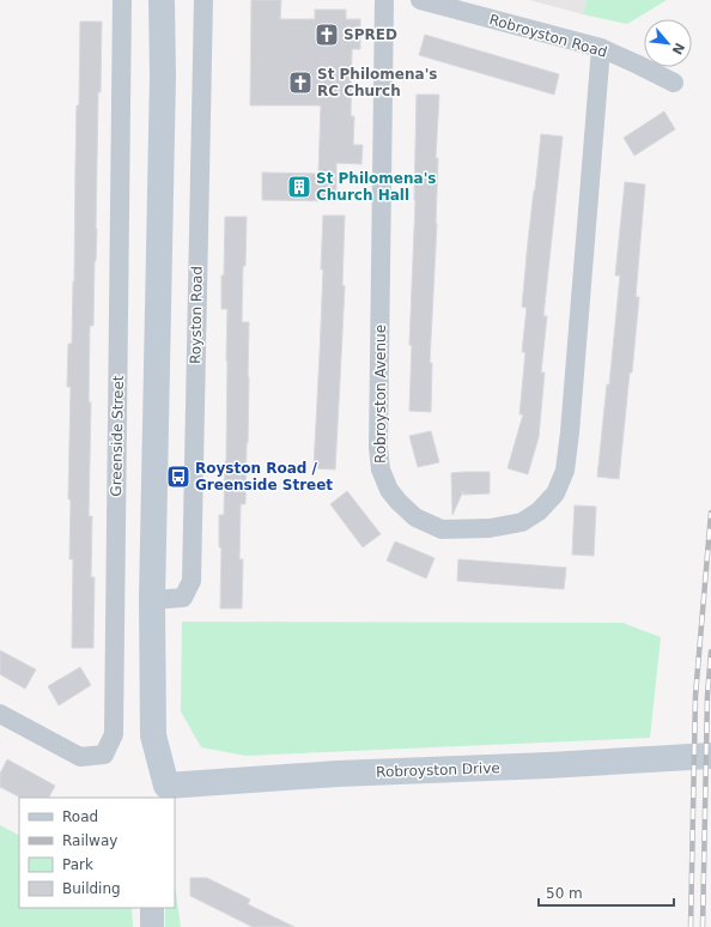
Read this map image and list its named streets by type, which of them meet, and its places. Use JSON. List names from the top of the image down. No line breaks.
{"streets":{"main road":["Robroyston Drive"],"street":["Robroyston Road","Royston Road","Robroyston Avenue","Greenside Street"]},"crossings":[["Robroyston Road","Robroyston Avenue"]],"places":{"church":["SPRED","St Philomena's RC Church"],"building":["St Philomena's Church Hall"],"bus stop":["Royston Road / Greenside Street"]},"legend":["Road","Railway","Park","Building"],"scale_bar":"50 m","north":"bottom right"}
